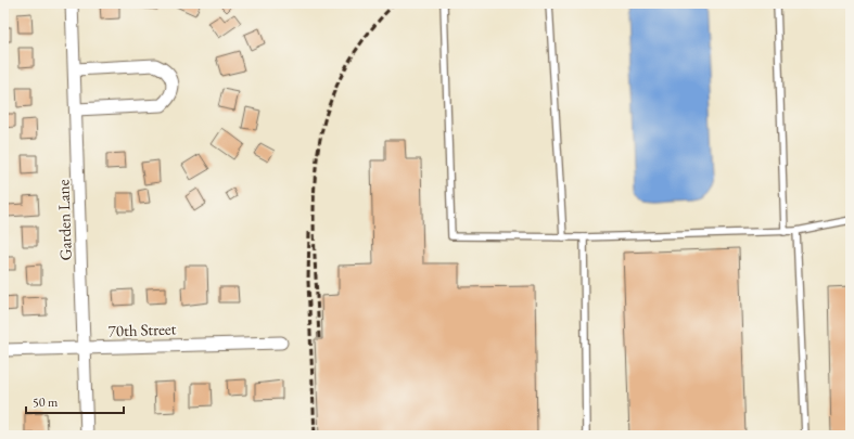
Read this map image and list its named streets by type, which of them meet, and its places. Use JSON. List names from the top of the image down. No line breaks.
{"streets":{"street":["Garden Lane","70th Street"]},"crossings":[["Garden Lane","70th Street"]],"scale_bar":"50 m"}
